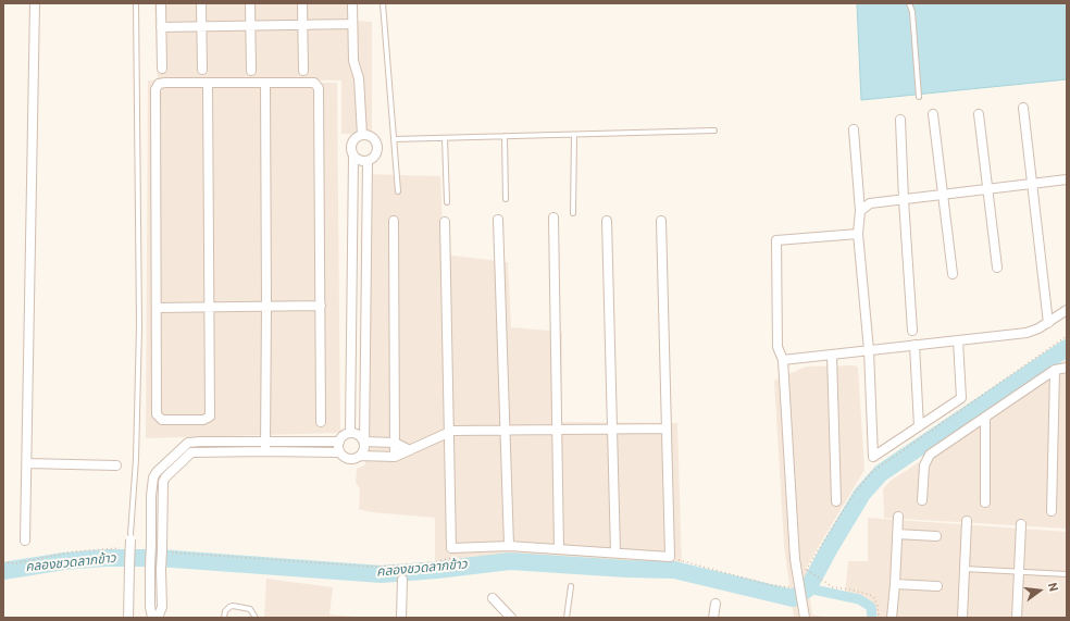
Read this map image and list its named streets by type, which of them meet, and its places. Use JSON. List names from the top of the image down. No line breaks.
{"water":["คลองชวดลากข้าว"],"north":"right"}
